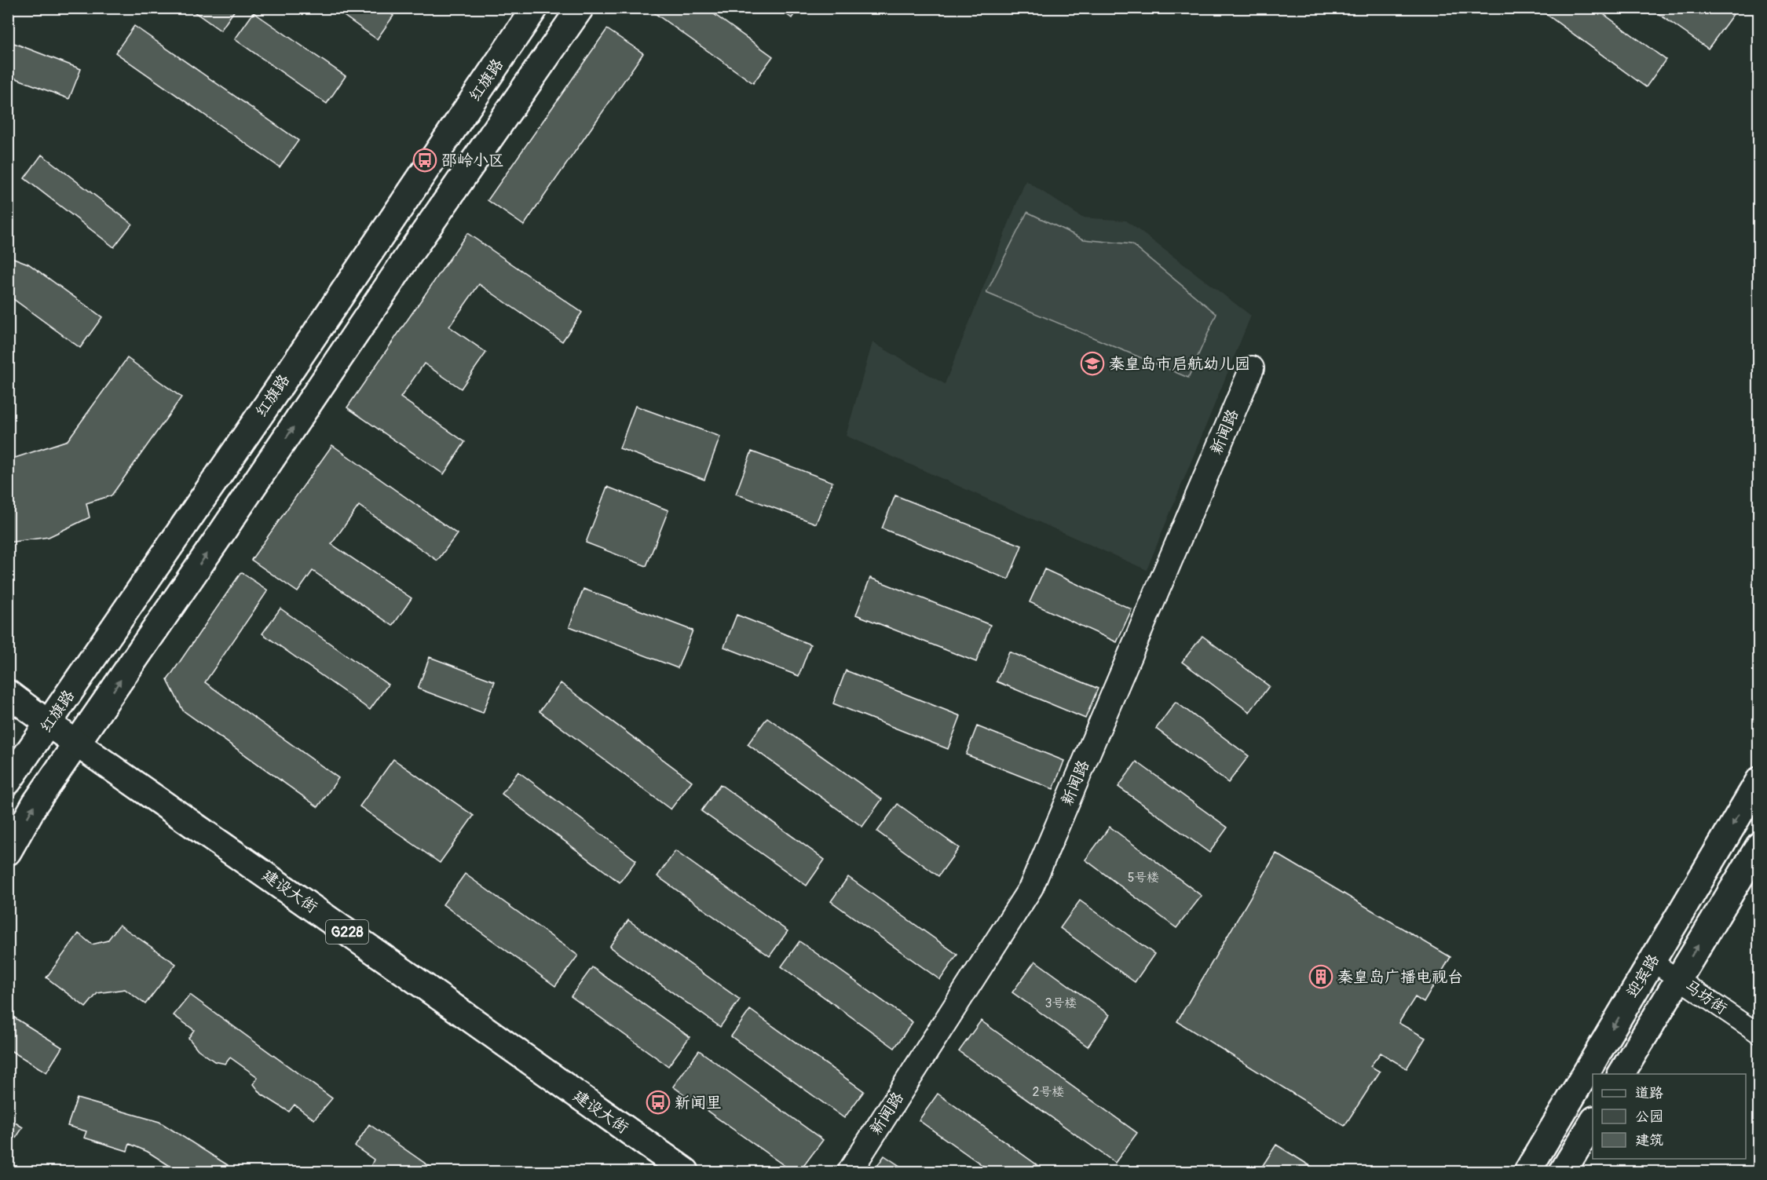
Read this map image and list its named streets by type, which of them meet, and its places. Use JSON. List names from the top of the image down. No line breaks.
{"streets":{"main road":["红旗路","建设大街","G228","迎宾路"],"street":["新闻路","马坊街"]},"crossings":[["红旗路","建设大街"],["迎宾路","马坊街"]],"places":{"bus stop":["邵岭小区","新闻里"],"school or university":["秦皇岛市启航幼儿园"],"building":["秦皇岛广播电视台"]},"house_numbers":["5号楼","3号楼","2号楼"],"legend":["道路","公园","建筑"]}
